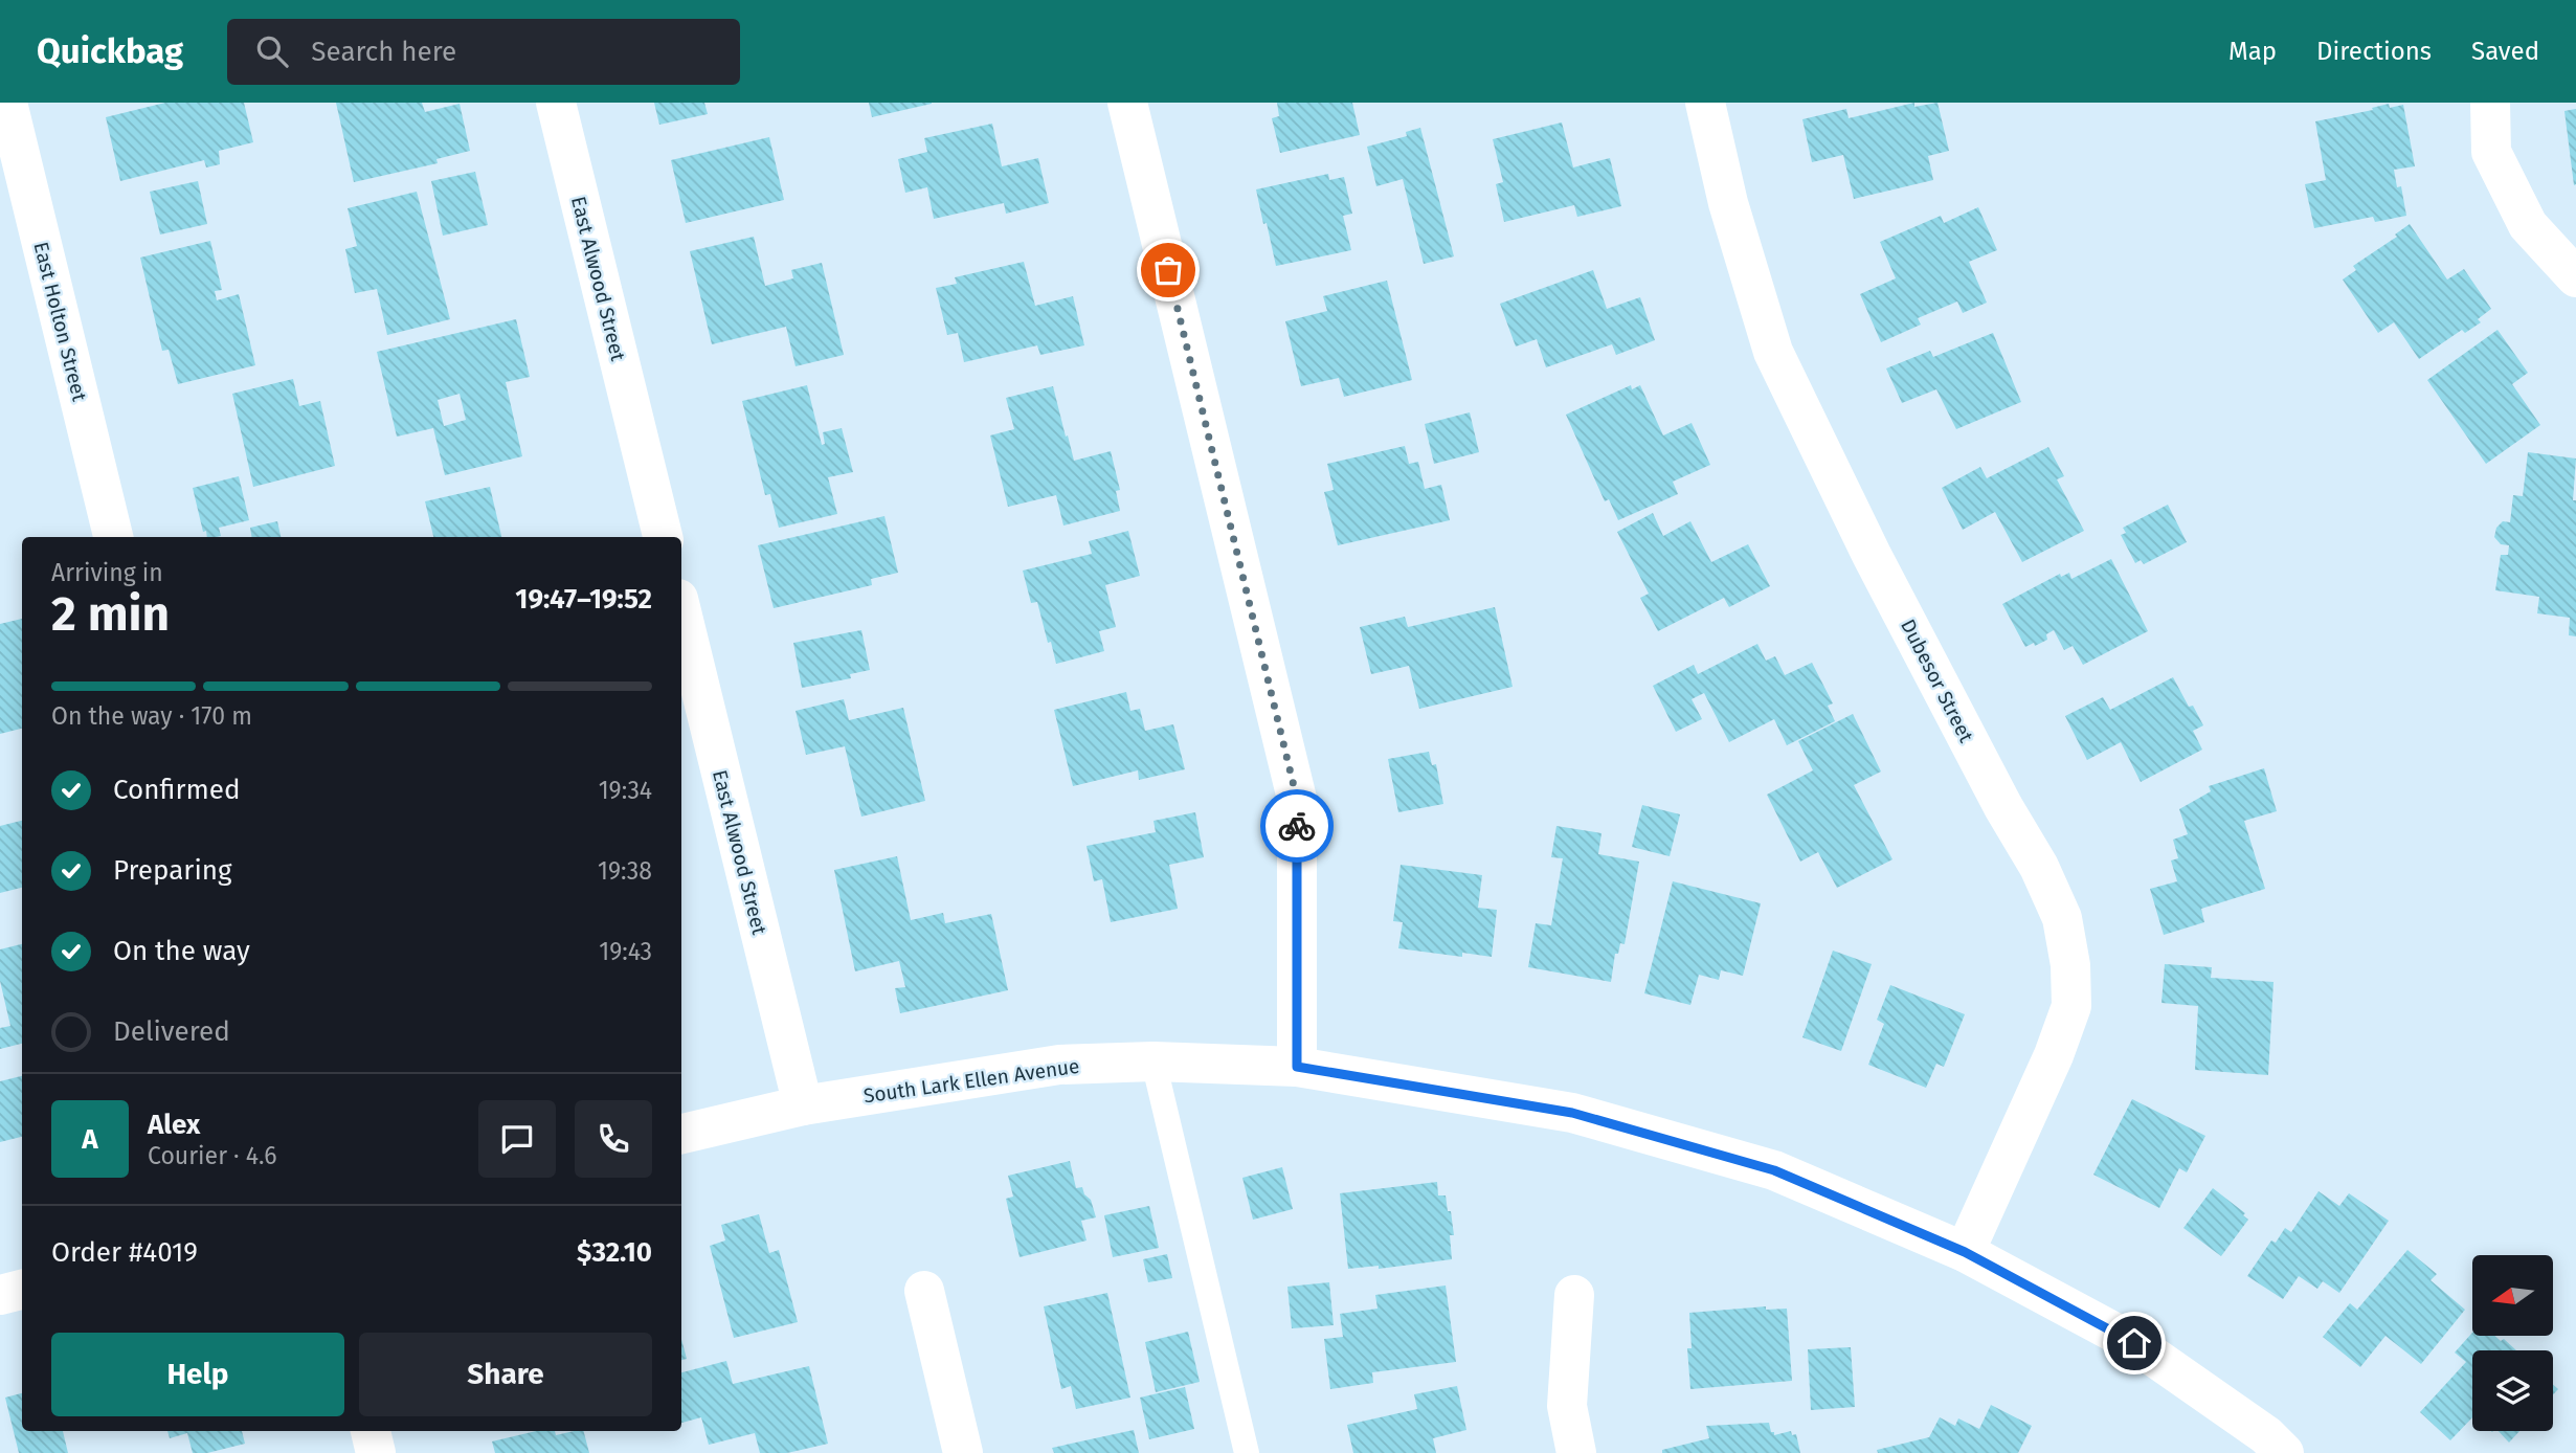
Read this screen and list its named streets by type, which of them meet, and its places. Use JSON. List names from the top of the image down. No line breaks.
{"streets":{"street":["East Alwood Street","East Holton Street","Dubesor Street","South Lark Ellen Avenue"]},"crossings":[["East Alwood Street","South Lark Ellen Avenue"],["Dubesor Street","South Lark Ellen Avenue"]],"north":"left","page":{"header":"Quickbag","search":"Search here","nav":["Map","Directions","Saved"],"heading":["2 min","Arriving in","19:47–19:52"],"panel":["Alex","Courier · 4.6","Order #4019","$32.10"],"bar":"On the way · 170 m","list":[["Confirmed","19:34"],["Preparing","19:38"],["On the way","19:43"],"Delivered"],"round":"A","buttons":["Help","Share"]}}
